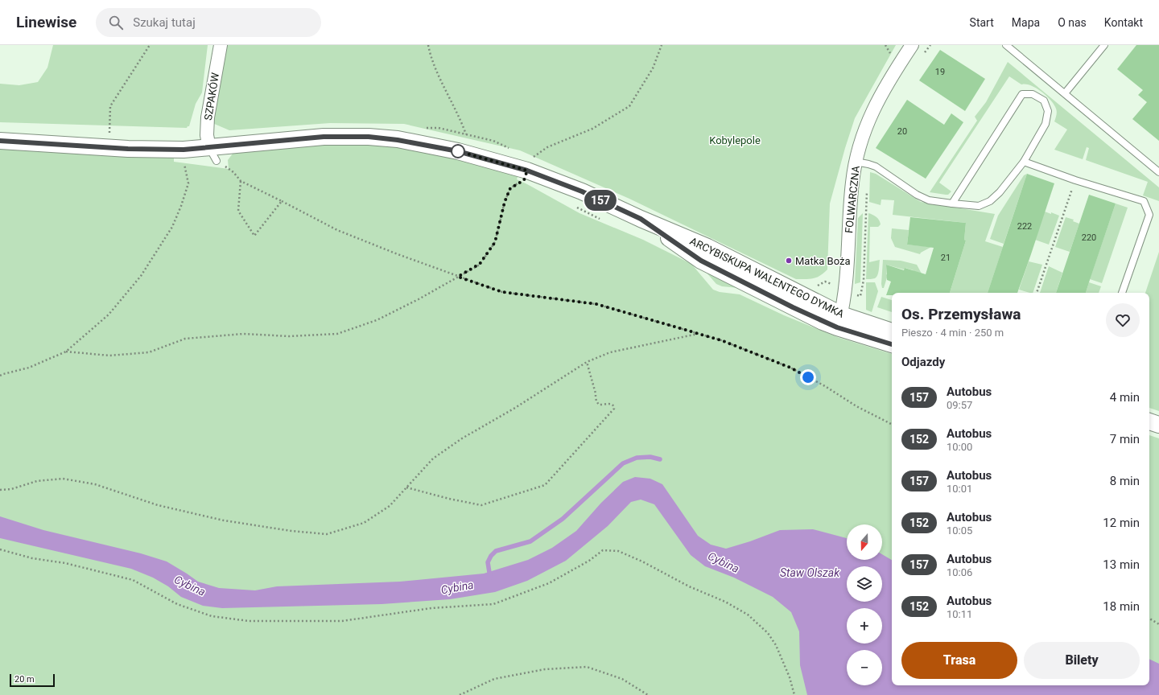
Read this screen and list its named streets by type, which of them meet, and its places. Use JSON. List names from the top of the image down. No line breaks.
{"streets":{"street":["SZPAKÓW","FOLWARCZNA","ARCYBISKUPA WALENTEGO DYMKA"]},"crossings":[["SZPAKÓW","ARCYBISKUPA WALENTEGO DYMKA"],["FOLWARCZNA","ARCYBISKUPA WALENTEGO DYMKA"]],"water":["Cybina","Staw Olszak"],"parks":["Kobylepole"],"places":["Matka Boża"],"lines":["bus line 157"],"house_numbers":["19","20","222","220","21"],"scale_bar":"20 m","north":"bottom","page":{"header":"Linewise","search":"Szukaj tutaj","nav":["Start","Mapa","O nas","Kontakt"],"on_map":"157","heading":[["Os. Przemysława","Pieszo · 4 min · 250 m"],"Odjazdy"],"list":[{"mark":"157","name":"Autobus","note":"09:57","value":"4 min"},{"mark":"152","name":"Autobus","note":"10:00","value":"7 min"},{"mark":"157","name":"Autobus","note":"10:01","value":"8 min"},{"mark":"152","name":"Autobus","note":"10:05","value":"12 min"},{"mark":"157","name":"Autobus","note":"10:06","value":"13 min"},{"mark":"152","name":"Autobus","note":"10:11","value":"18 min"}],"map_buttons":["+","−"],"buttons":["Trasa","Bilety"],"scale":"20 m"}}
